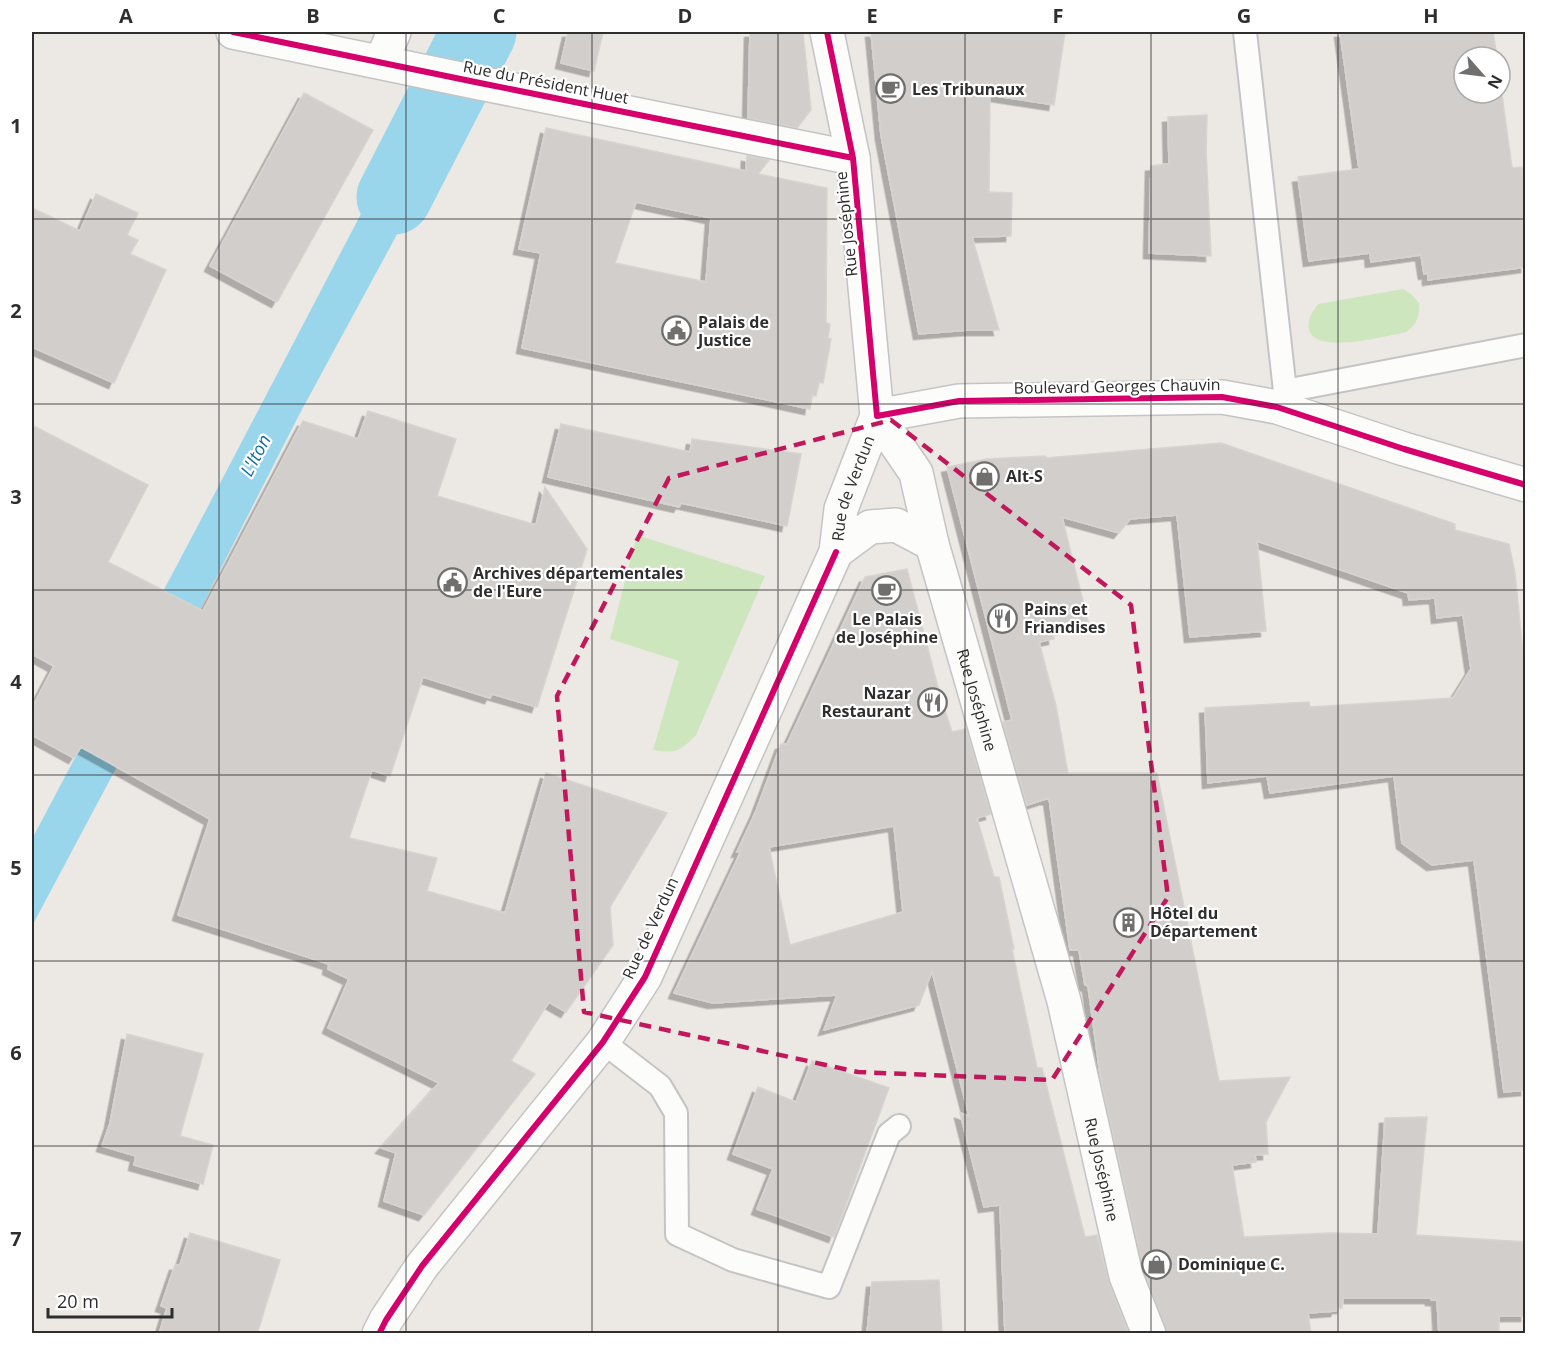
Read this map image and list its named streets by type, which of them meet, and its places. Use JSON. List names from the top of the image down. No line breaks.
{"streets":{"main road":["Rue du Président Huet","Rue Joséphine","Boulevard Georges Chauvin","Rue de Verdun"]},"crossings":[["Rue du Président Huet","Rue Joséphine"],["Rue Joséphine","Boulevard Georges Chauvin"],["Rue Joséphine","Rue de Verdun"],["Boulevard Georges Chauvin","Rue de Verdun"]],"water":["L'Iton"],"places":{"cafe":["Les Tribunaux","Le Palais de Joséphine"],"public building":["Palais de Justice","Archives départementales de l'Eure"],"shop":["Alt-S","Dominique C."],"restaurant":["Pains et Friandises","Nazar Restaurant"],"building":["Hôtel du Département"]},"scale_bar":"20 m","north":"bottom right","grid":{"columns":["A","B","C","D","E","F","G","H"],"rows":["1","2","3","4","5","6","7"]}}
